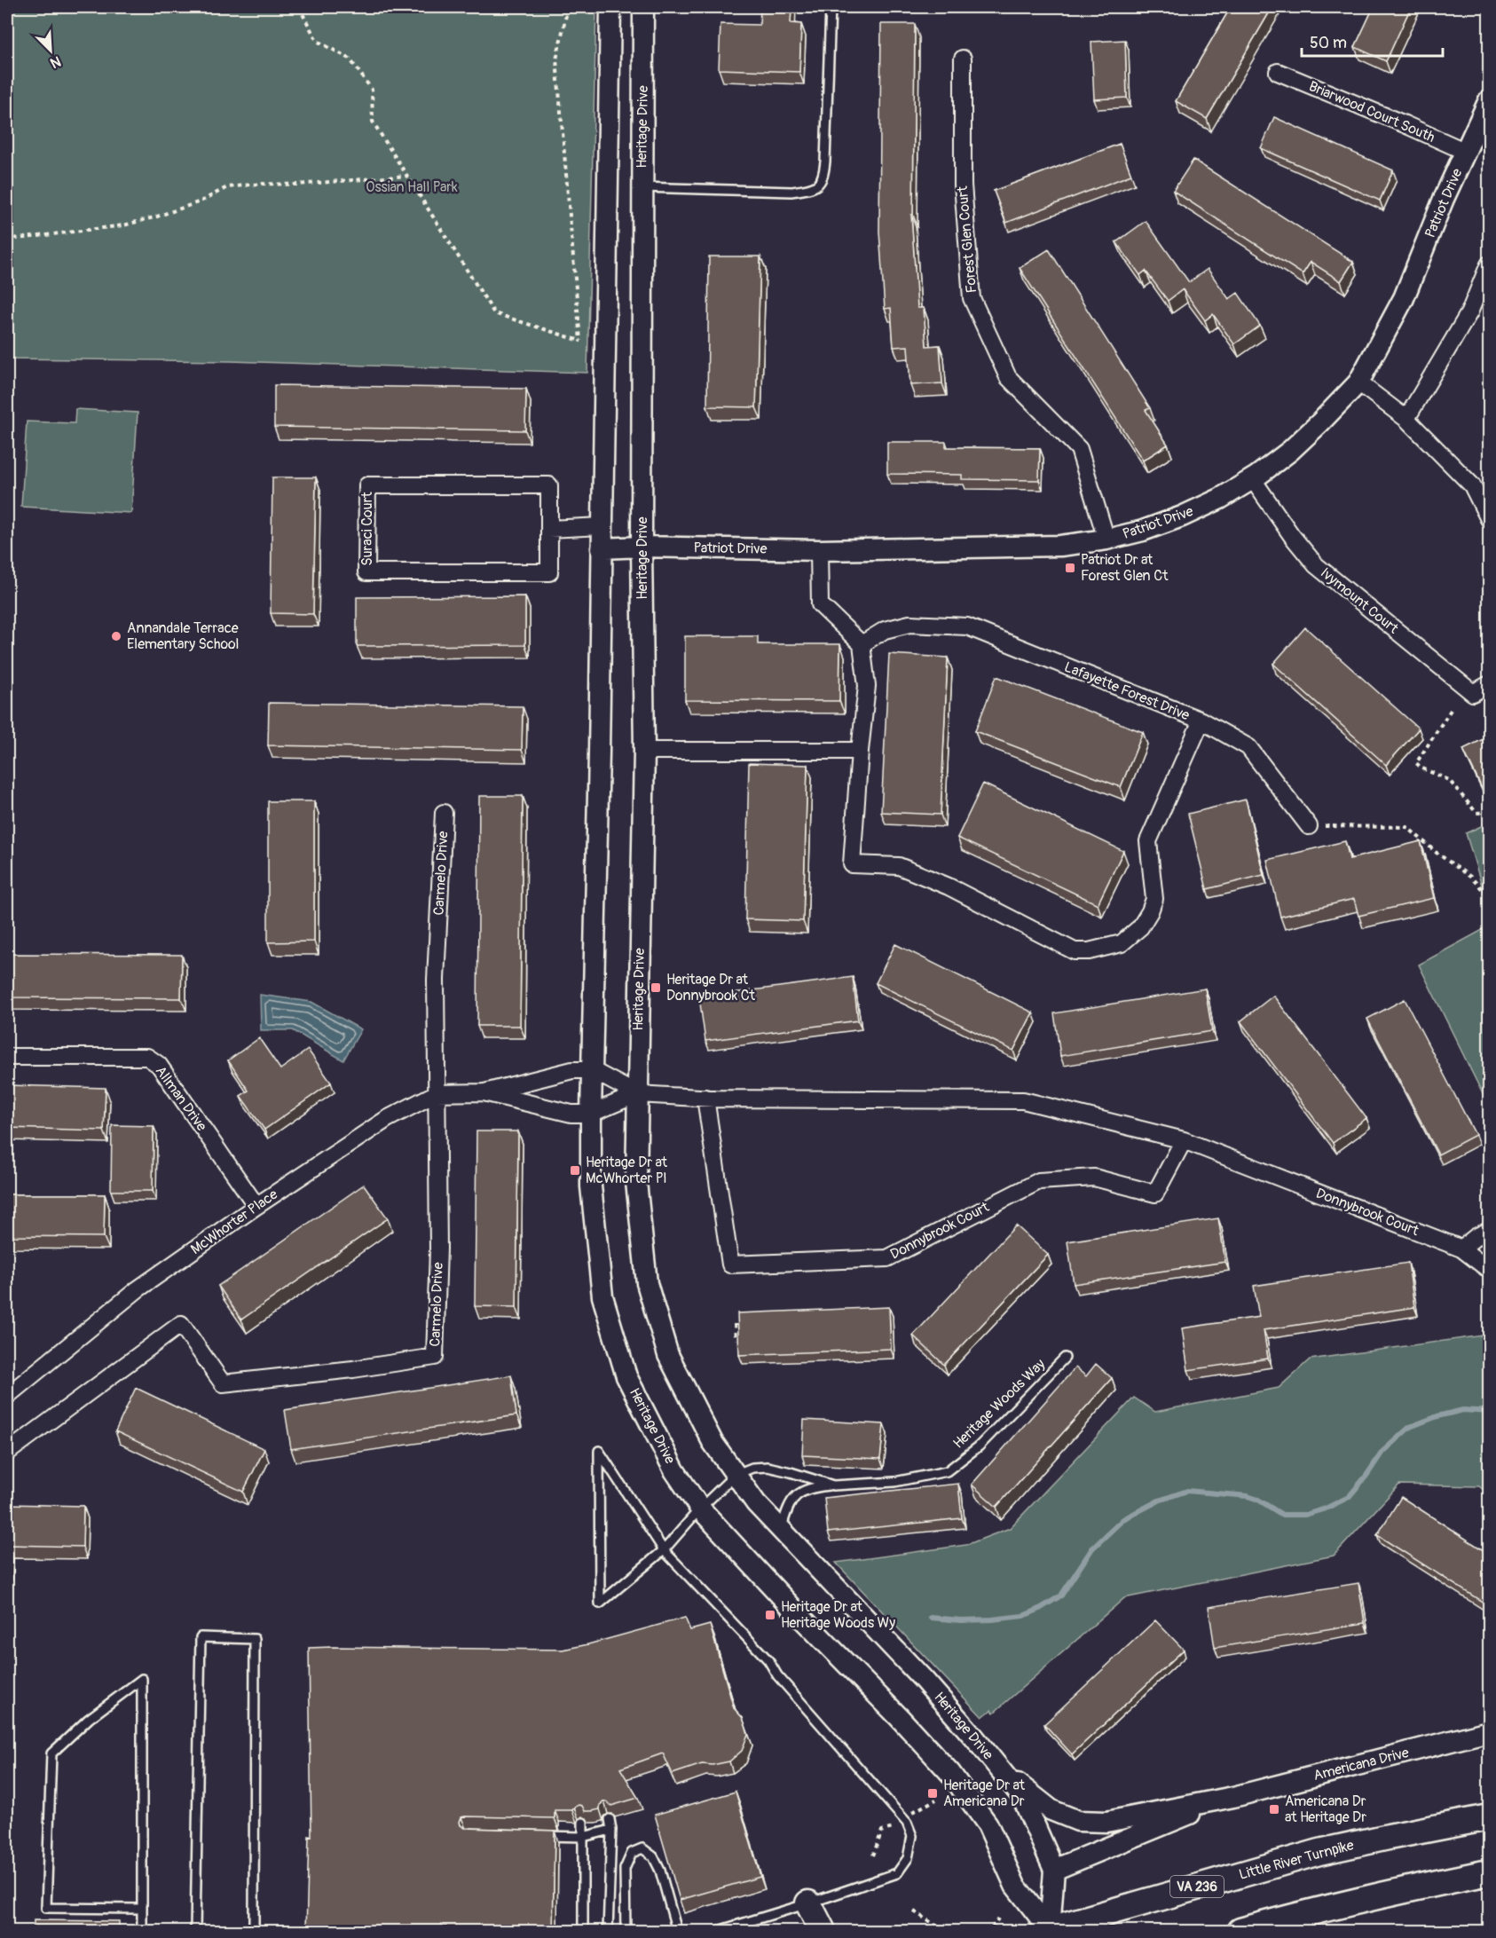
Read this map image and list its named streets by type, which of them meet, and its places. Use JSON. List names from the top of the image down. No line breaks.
{"streets":{"main road":["Little River Turnpike","VA 236"],"street":["Briarwood Court South","Heritage Drive","Patriot Drive","Forest Glen Court","Suraci Court","Ivymount Court","Lafayette Forest Drive","Carmelo Drive","Allman Drive","Donnybrook Court","McWhorter Place","Americana Drive"],"lane":["Heritage Woods Way"]},"crossings":[["Briarwood Court South","Patriot Drive"],["Heritage Drive","Patriot Drive"],["Heritage Drive","Donnybrook Court"],["Heritage Drive","McWhorter Place"],["Heritage Drive","Heritage Woods Way"],["Heritage Drive","Americana Drive"],["Heritage Drive","Little River Turnpike"],["Patriot Drive","Forest Glen Court"],["Patriot Drive","Ivymount Court"],["Carmelo Drive","McWhorter Place"],["Allman Drive","McWhorter Place"],["Donnybrook Court","McWhorter Place"]],"parks":["Ossian Hall Park"],"places":{"transit":["Patriot Dr at Forest Glen Ct","Heritage Dr at Donnybrook Ct","Heritage Dr at McWhorter Pl","Heritage Dr at Heritage Woods Wy","Heritage Dr at Americana Dr","Americana Dr at Heritage Dr"],"other":["Annandale Terrace Elementary School"]},"scale_bar":"50 m","north":"bottom right"}
